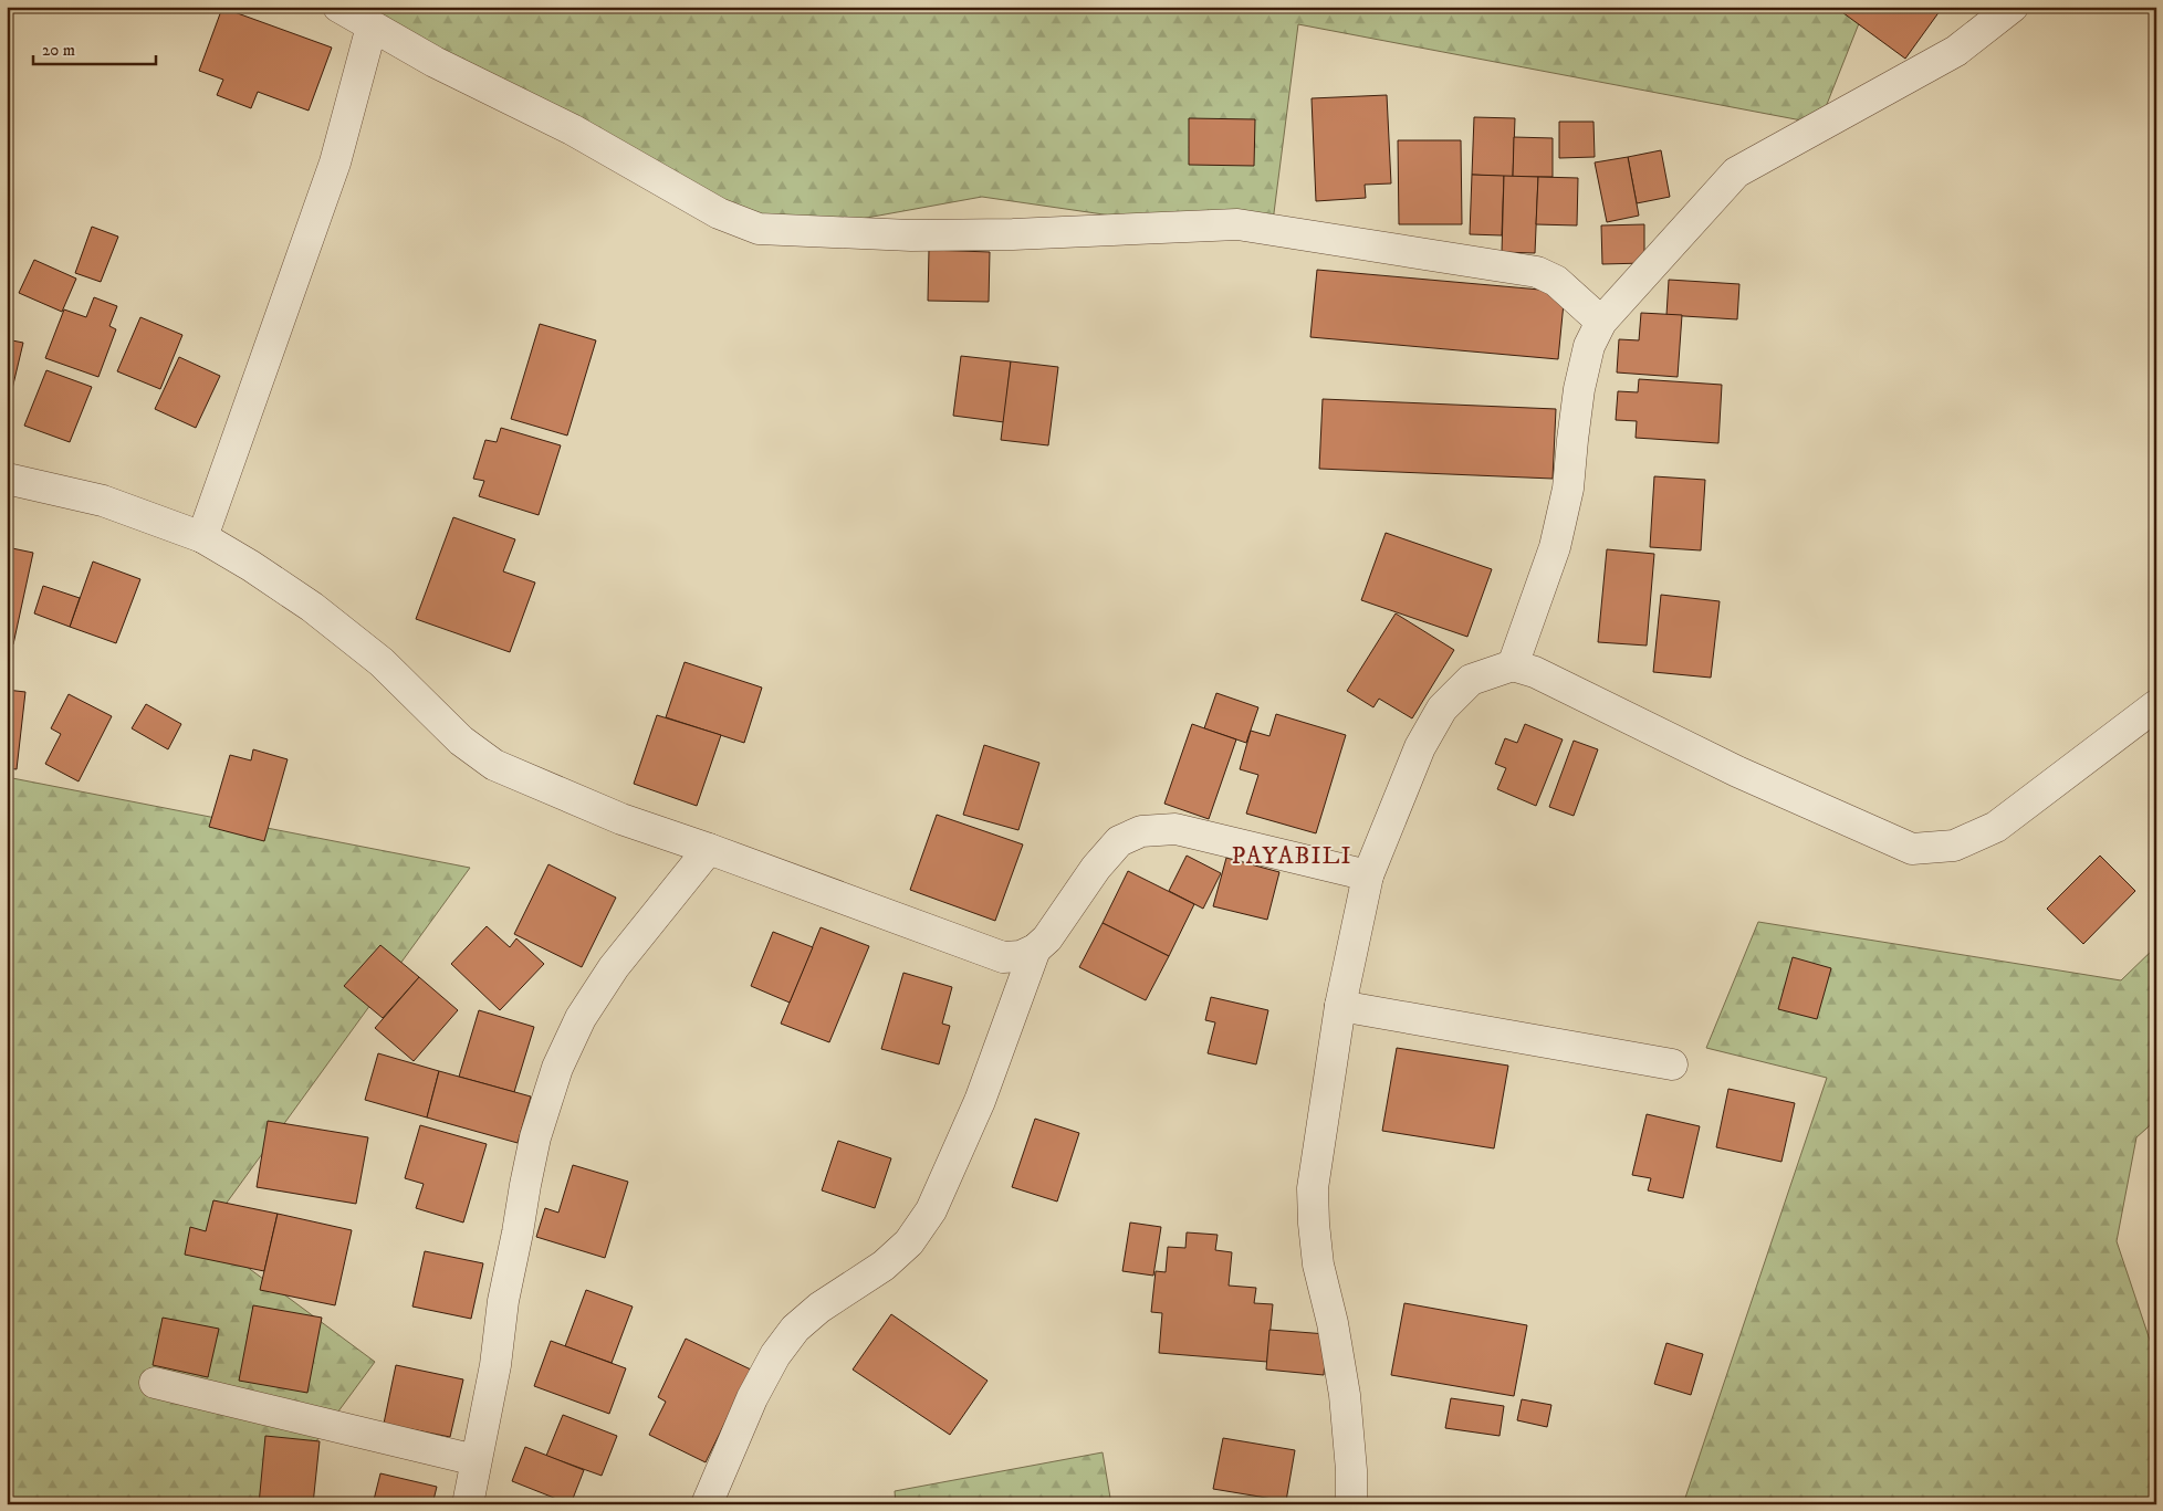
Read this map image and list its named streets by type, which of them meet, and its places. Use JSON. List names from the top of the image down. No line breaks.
{"districts":["PAYABILI"],"scale_bar":"20 m"}
